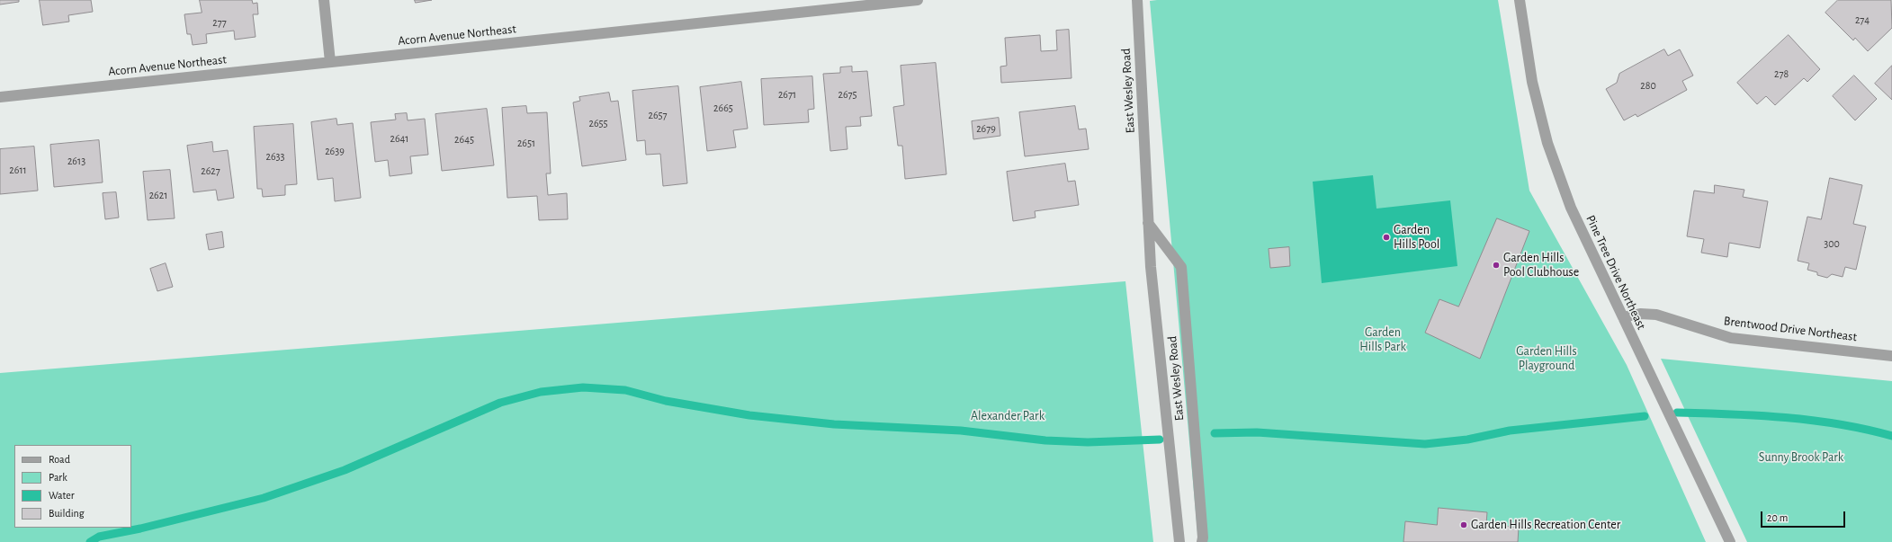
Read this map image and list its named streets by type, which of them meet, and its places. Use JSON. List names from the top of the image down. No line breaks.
{"streets":{"street":["Acorn Avenue Northeast","East Wesley Road","Pine Tree Drive Northeast","Brentwood Drive Northeast"]},"crossings":[["Pine Tree Drive Northeast","Brentwood Drive Northeast"]],"parks":["Garden Hills Park","Garden Hills Playground","Alexander Park","Sunny Brook Park"],"places":["Garden Hills Pool","Garden Hills Pool Clubhouse","Garden Hills Recreation Center"],"house_numbers":["274","277","278","280","2671","2675","2665","2657","2655","2679","2641","2645","2651","2639","2633","2613","2611","2627","2621","300"],"legend":["Road","Park","Water","Building"],"scale_bar":"20 m"}
